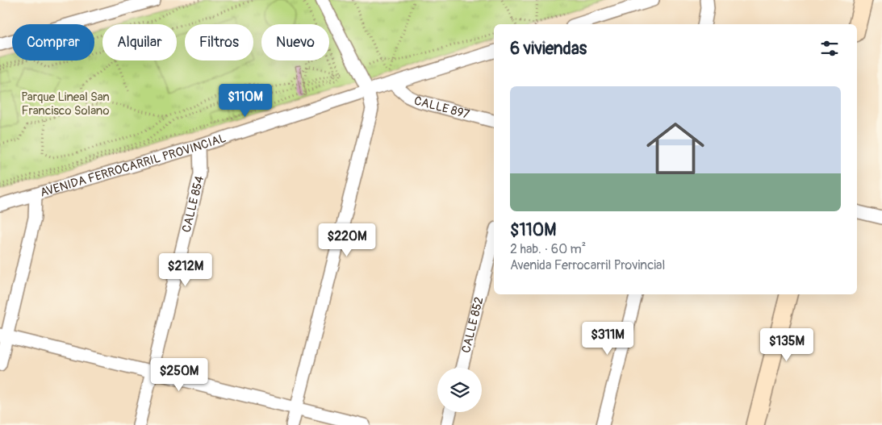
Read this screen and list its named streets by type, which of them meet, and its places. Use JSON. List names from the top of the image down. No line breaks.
{"streets":{"street":["CALLE 897","AVENIDA FERROCARRIL PROVINCIAL","CALLE 854","CALLE 852"]},"crossings":[["CALLE 897","AVENIDA FERROCARRIL PROVINCIAL"],["AVENIDA FERROCARRIL PROVINCIAL","CALLE 854"]],"parks":["Parque Lineal San Francisco Solano"],"page":{"chip":["Comprar","Alquilar","Filtros","Nuevo"],"heading":"6 viviendas","list":[{"name":"$110M","note":"2 hab. · 60 m² · Avenida Ferrocarril Provincial"}],"price":["$110M","$220M","$212M","$311M","$135M","$250M"]}}
